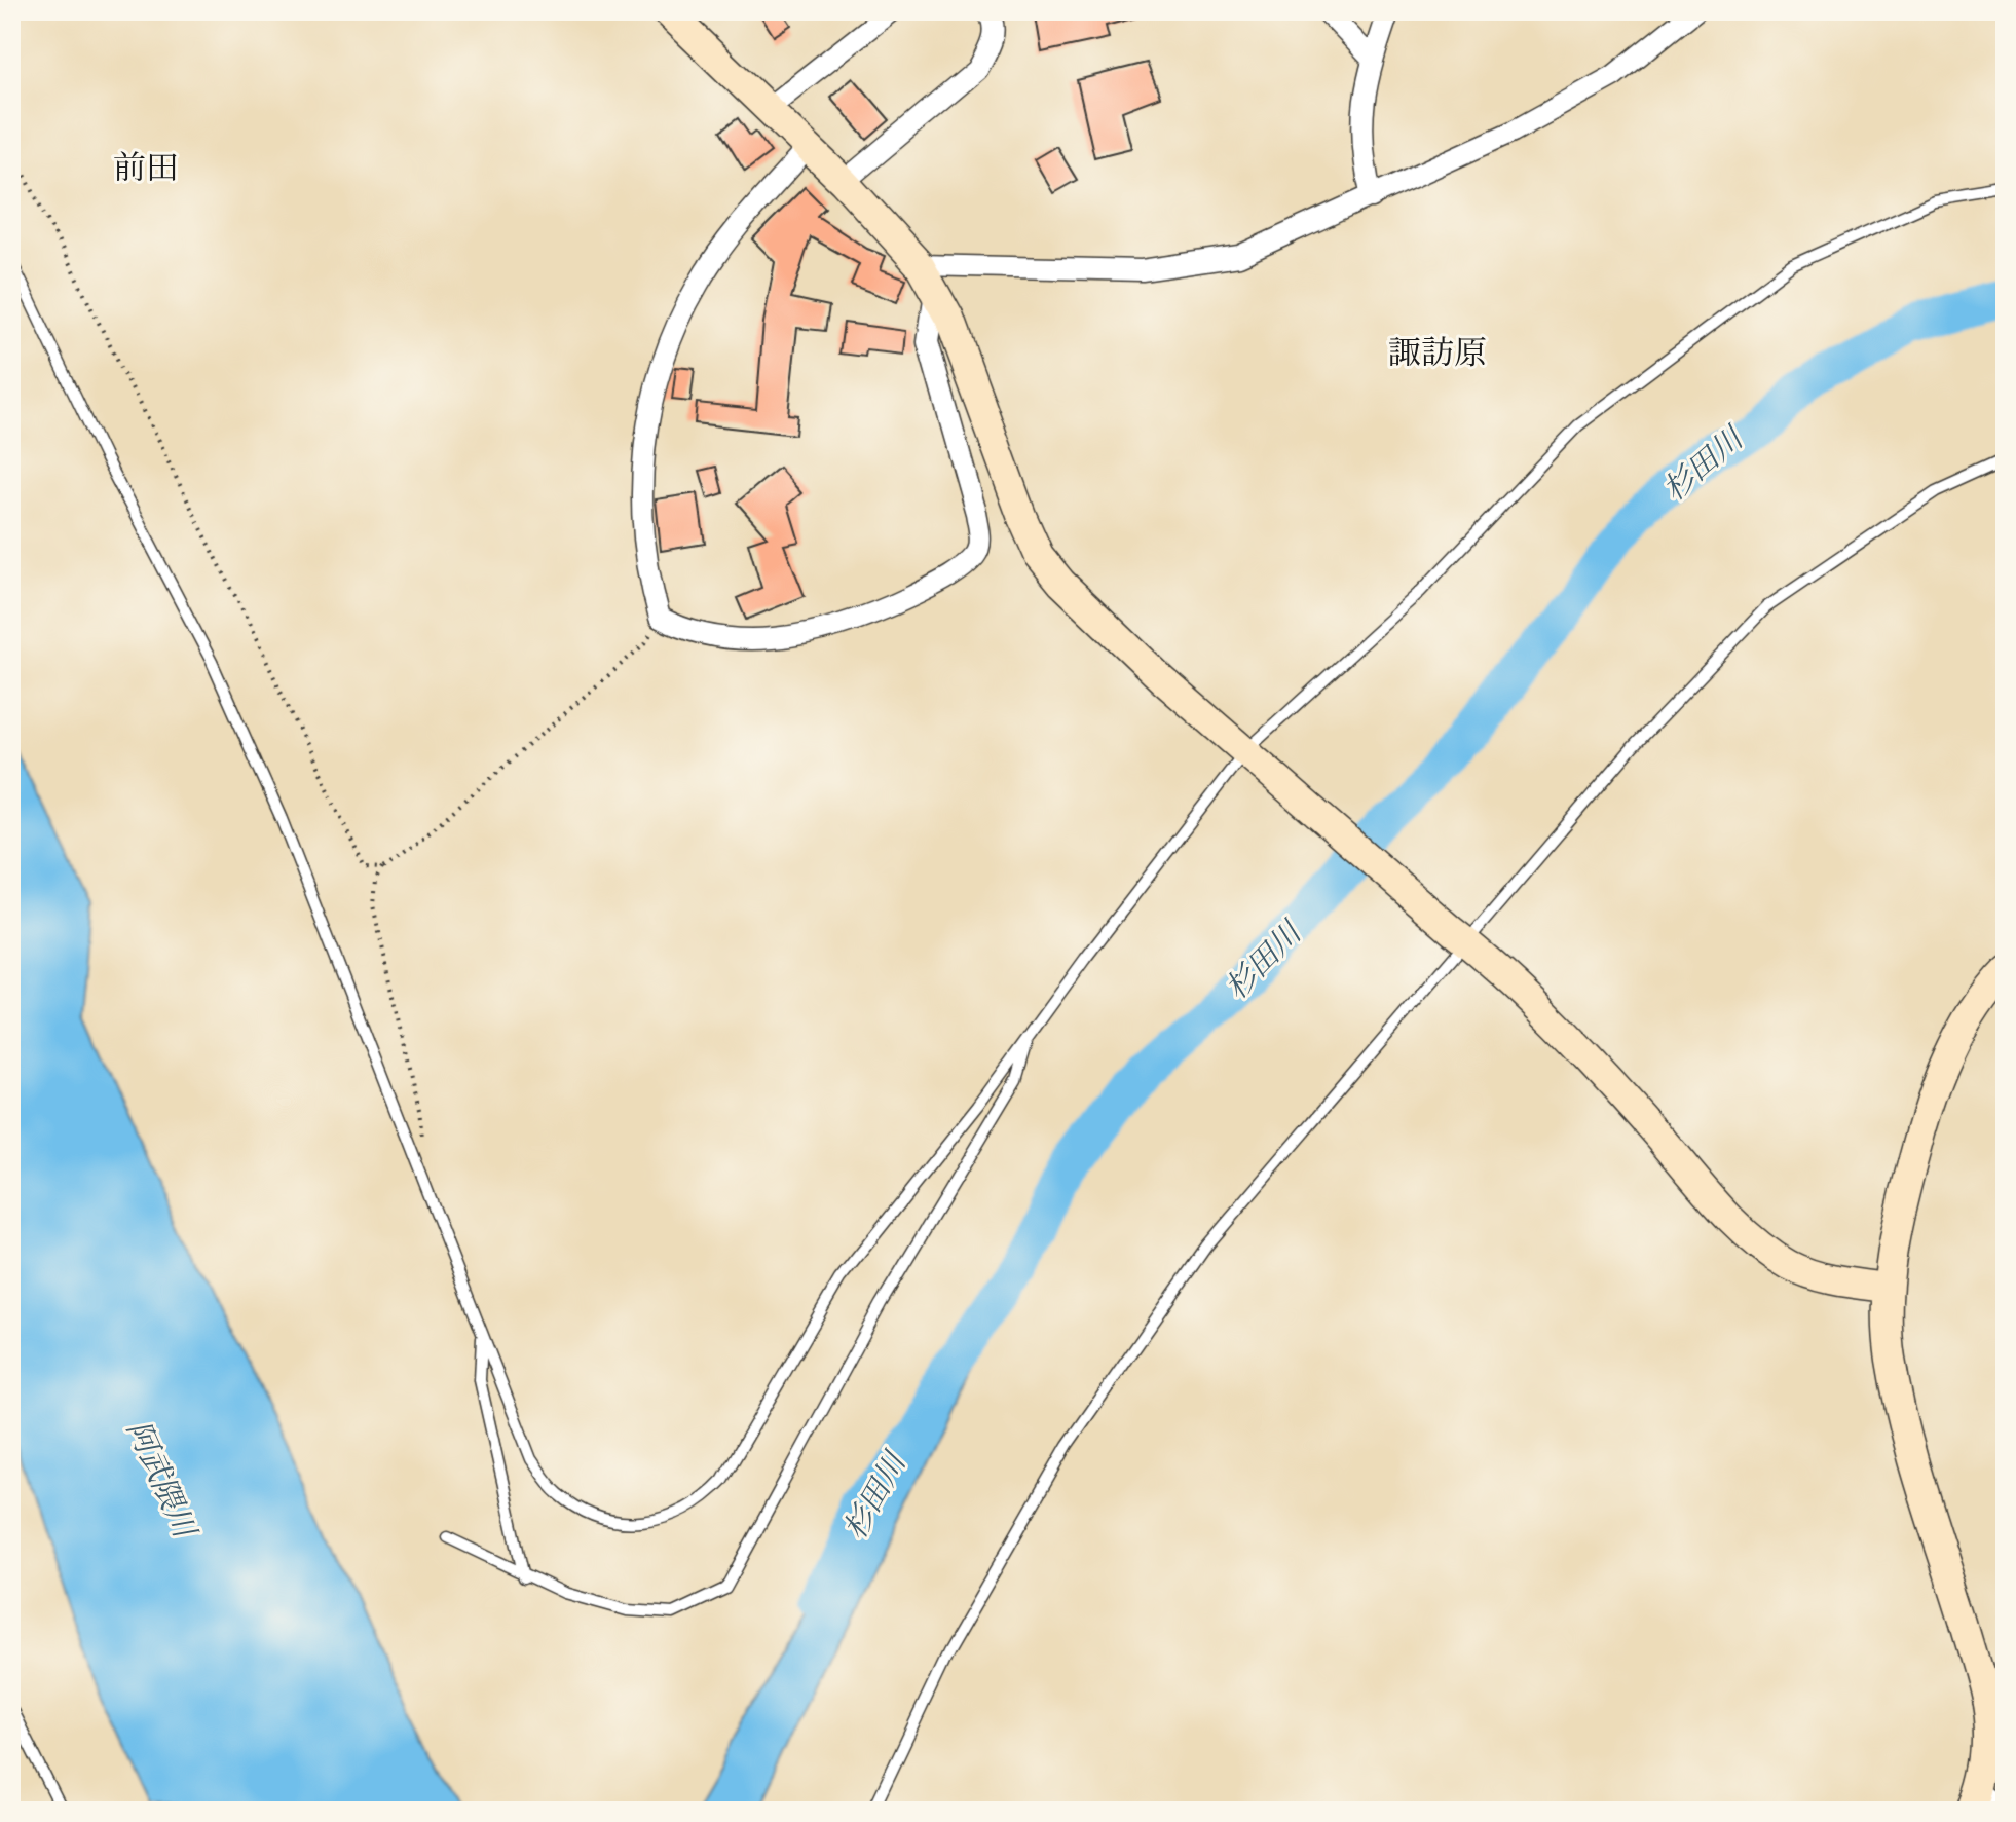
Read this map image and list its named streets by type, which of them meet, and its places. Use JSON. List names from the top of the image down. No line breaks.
{"districts":["前田","諏訪原"],"water":["杉田川","阿武隈川"]}
